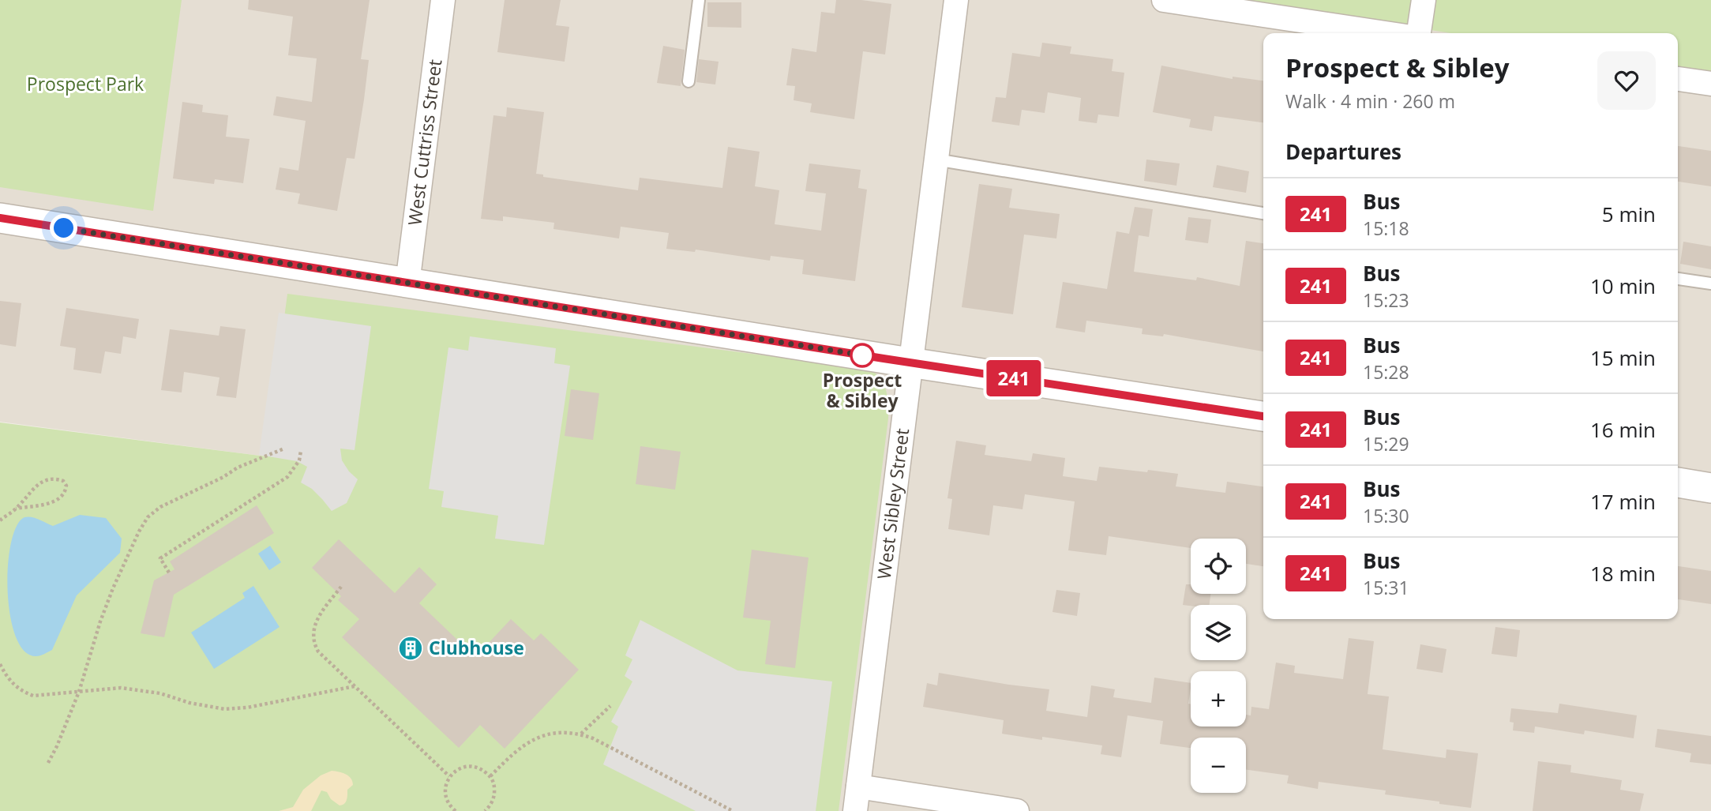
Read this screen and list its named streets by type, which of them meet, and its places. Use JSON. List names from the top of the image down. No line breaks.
{"streets":{"street":["West Cuttriss Street","West Sibley Street"]},"parks":["Prospect Park"],"places":{"other":["Prospect & Sibley"],"building":["Clubhouse"]},"lines":["bus line 241"],"page":{"on_map":"241","heading":[["Prospect & Sibley","Walk · 4 min · 260 m"],"Departures"],"list":[{"mark":"241","name":"Bus","note":"15:18","value":"5 min"},{"mark":"241","name":"Bus","note":"15:23","value":"10 min"},{"mark":"241","name":"Bus","note":"15:28","value":"15 min"},{"mark":"241","name":"Bus","note":"15:29","value":"16 min"},{"mark":"241","name":"Bus","note":"15:30","value":"17 min"},{"mark":"241","name":"Bus","note":"15:31","value":"18 min"}],"map_buttons":["+","−"]}}
